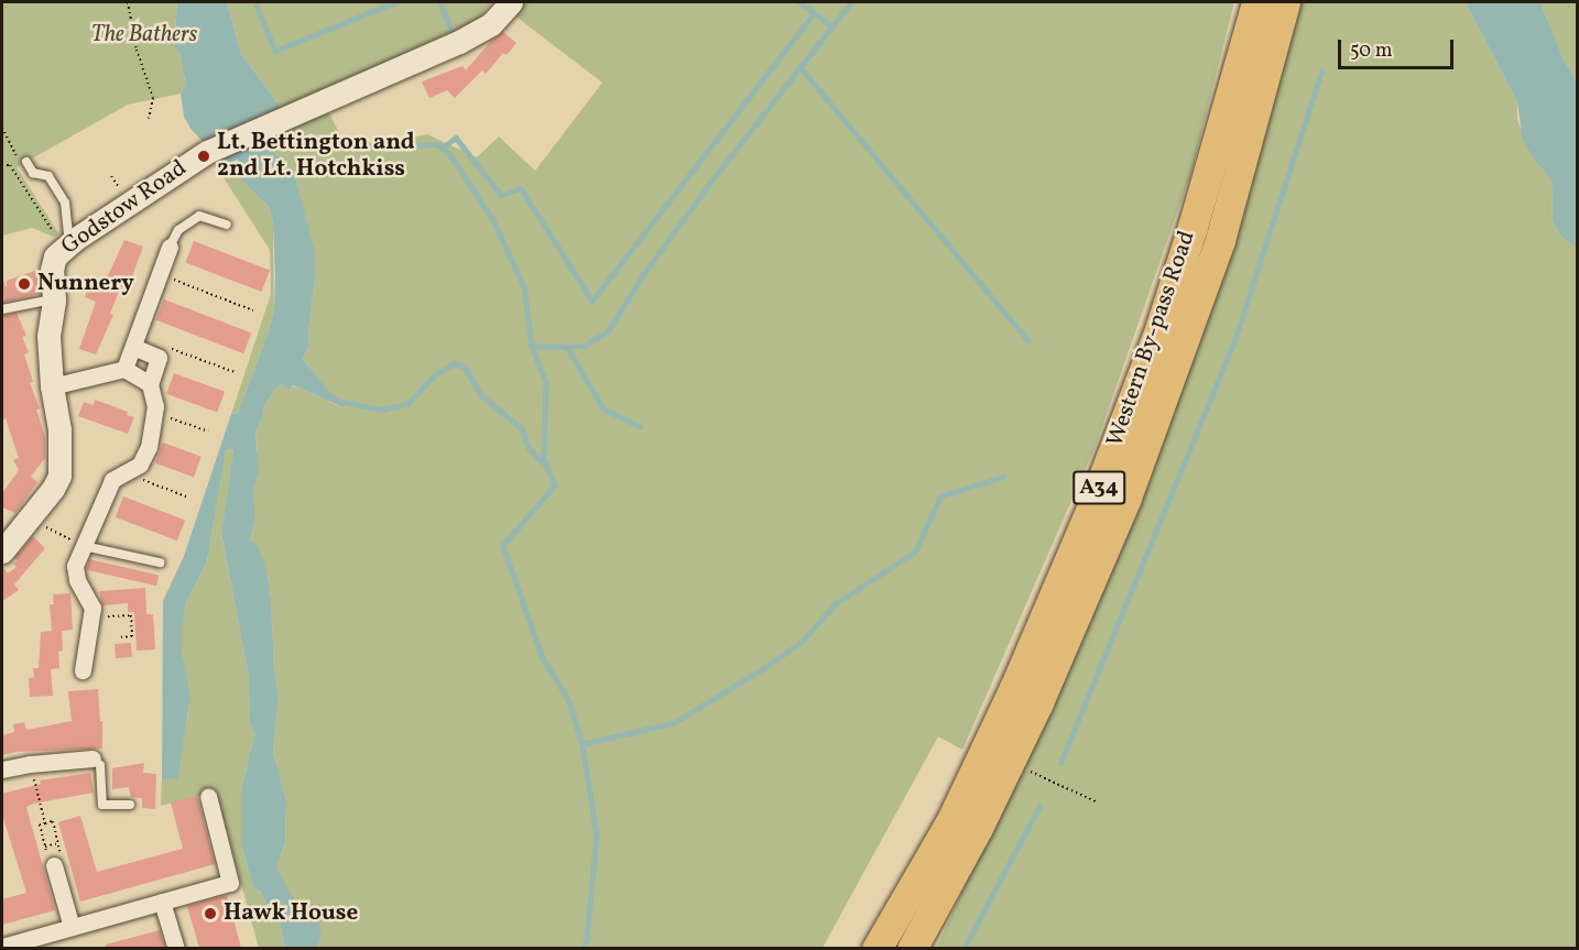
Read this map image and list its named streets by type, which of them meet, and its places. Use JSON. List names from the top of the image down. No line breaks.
{"streets":{"highway":["Western By-pass Road","A34"],"street":["Godstow Road"]},"parks":["The Bathers"],"places":["Lt. Bettington and 2nd Lt. Hotchkiss","Nunnery","Hawk House"],"scale_bar":"50 m"}
